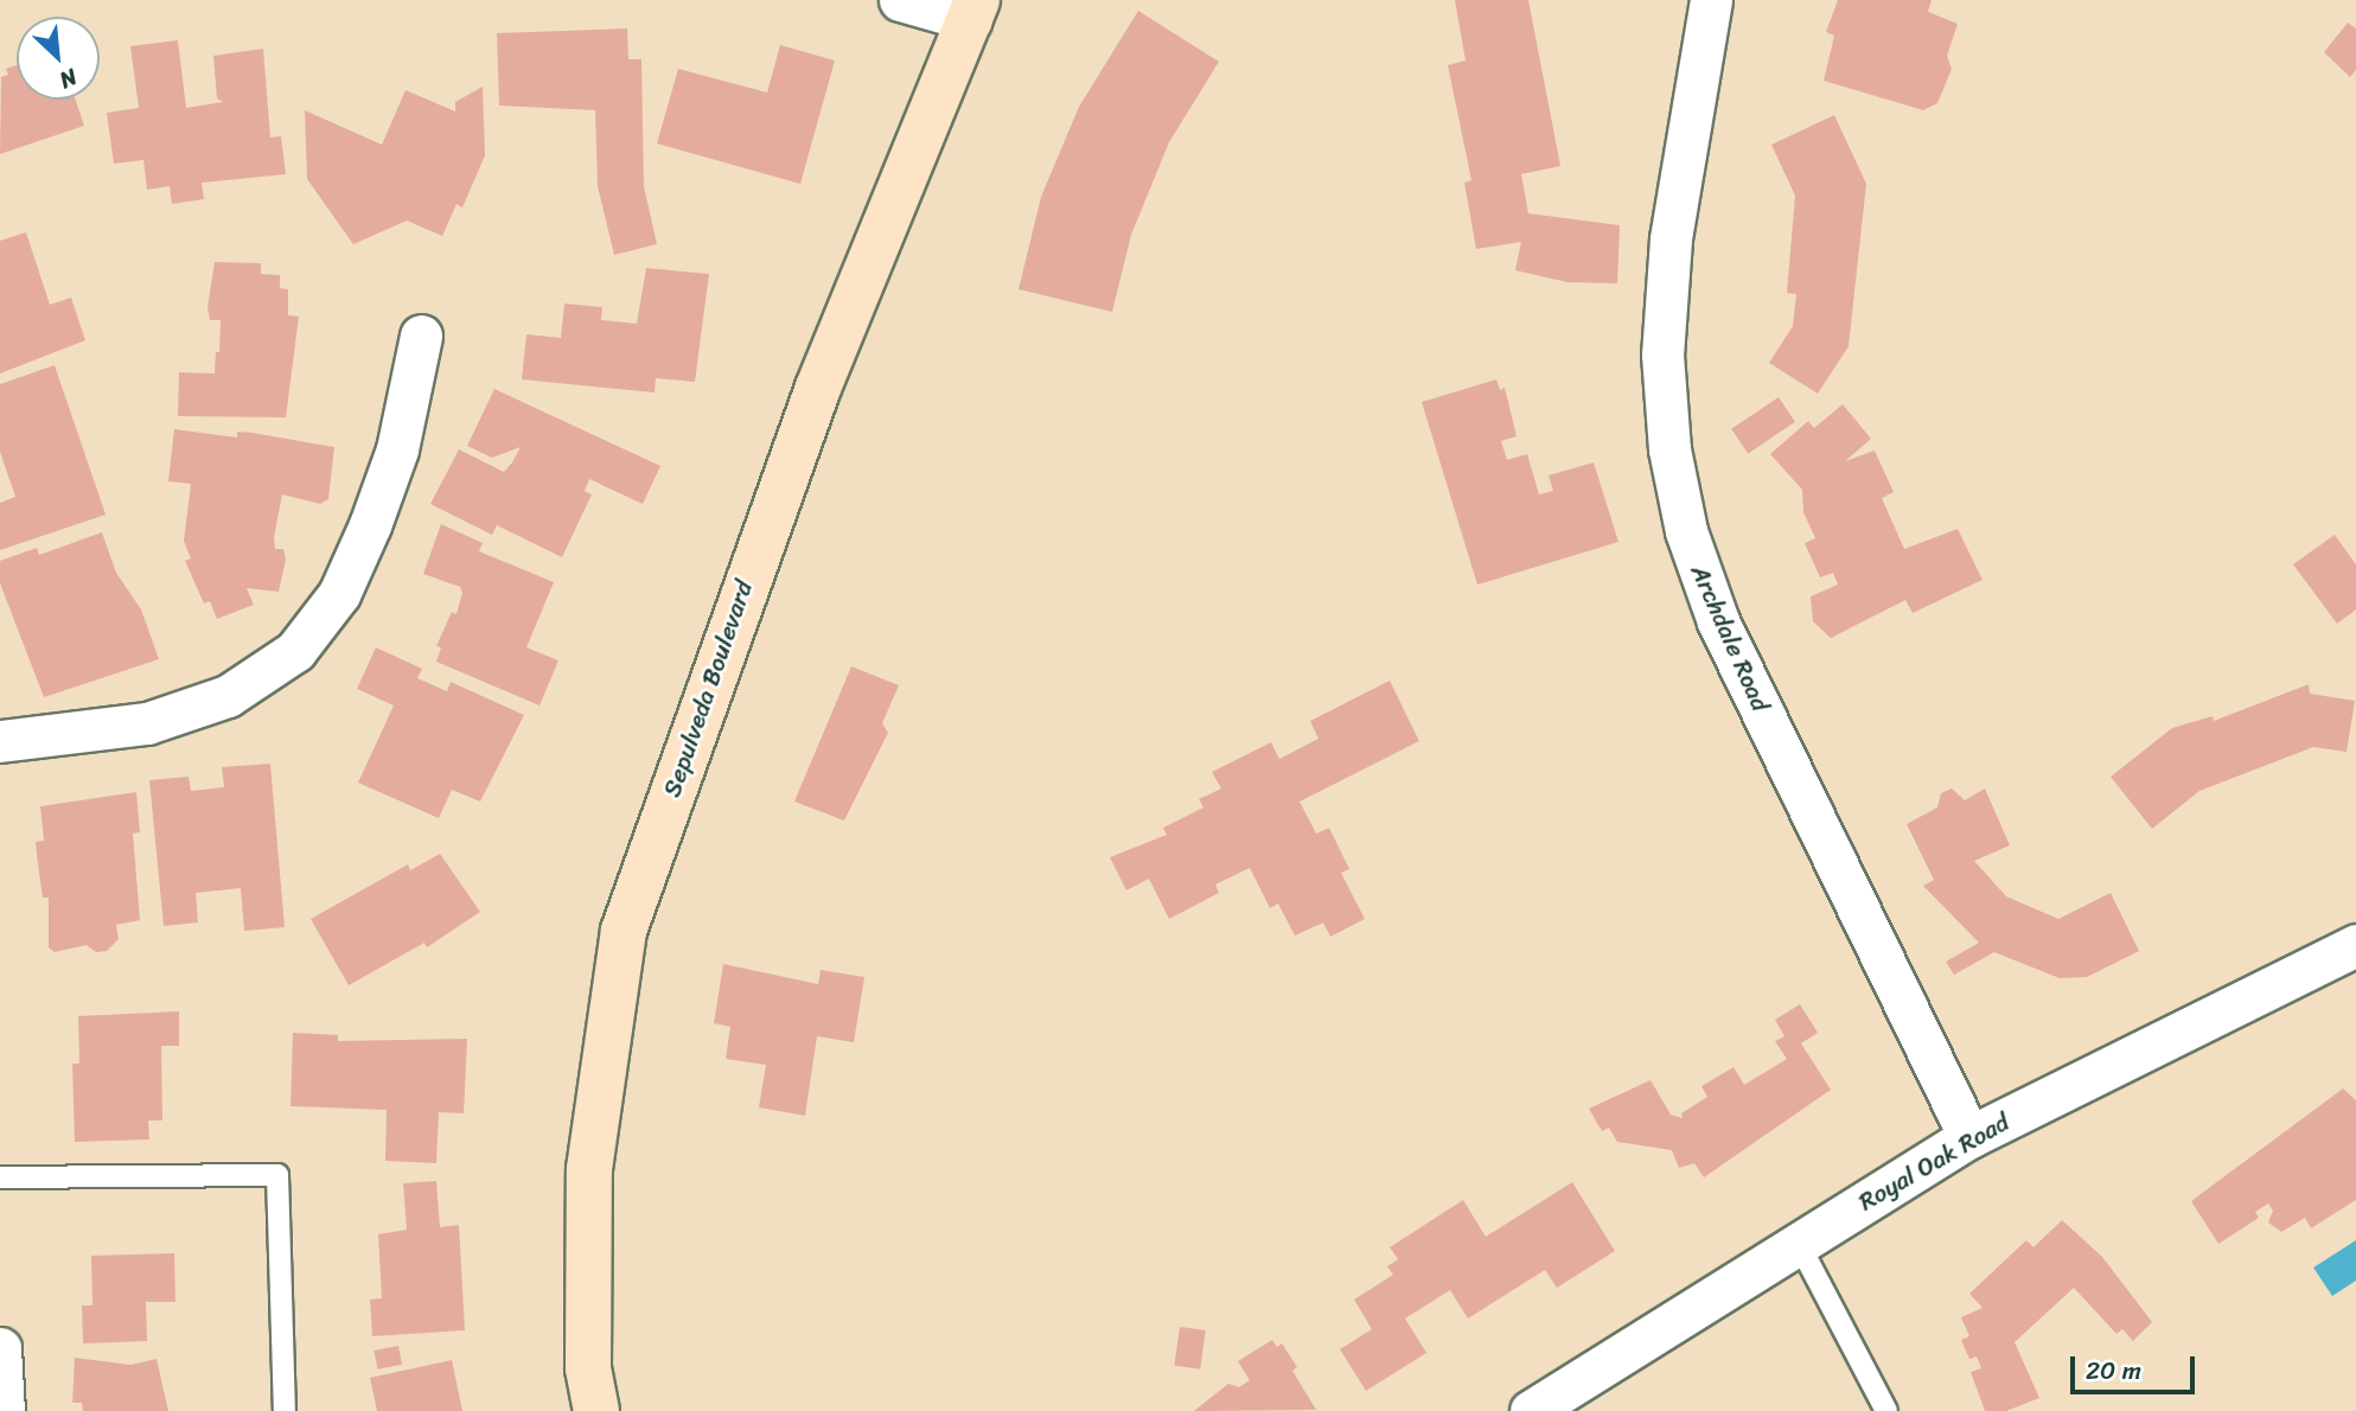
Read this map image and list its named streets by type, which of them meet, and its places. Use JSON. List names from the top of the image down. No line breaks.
{"streets":{"main road":["Sepulveda Boulevard"],"street":["Archdale Road","Royal Oak Road"]},"crossings":[["Archdale Road","Royal Oak Road"]],"scale_bar":"20 m","north":"bottom right"}
